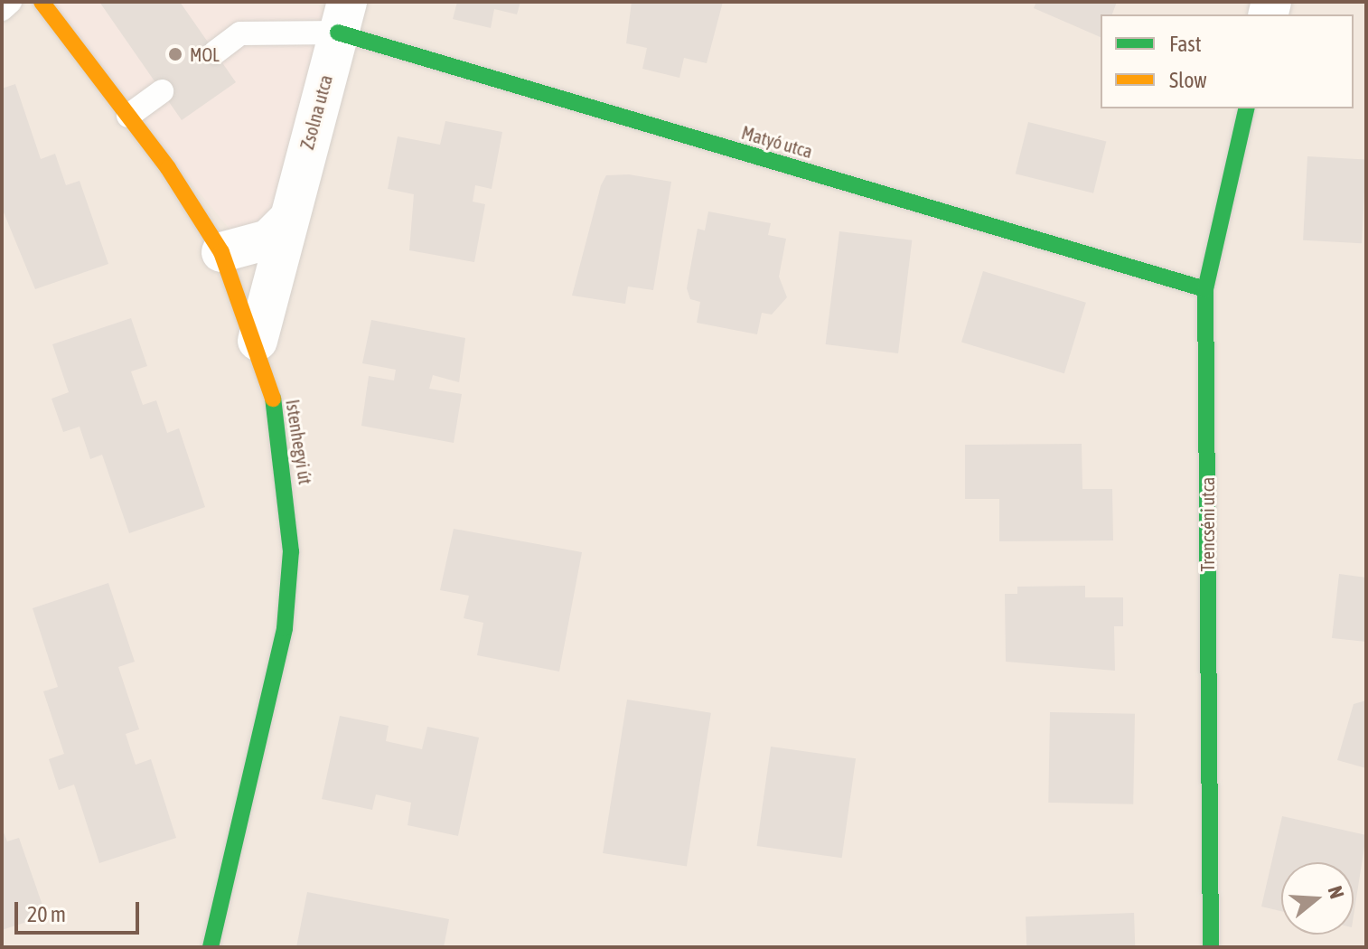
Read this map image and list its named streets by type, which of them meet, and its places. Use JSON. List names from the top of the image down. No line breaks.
{"streets":{"street":["Zsolna utca","Matyó utca","Istenhegyi út","Trencséni utca"]},"crossings":[["Zsolna utca","Matyó utca"],["Zsolna utca","Istenhegyi út"],["Matyó utca","Trencséni utca"]],"places":["MOL"],"legend":["Fast","Slow"],"scale_bar":"20 m","north":"right"}
